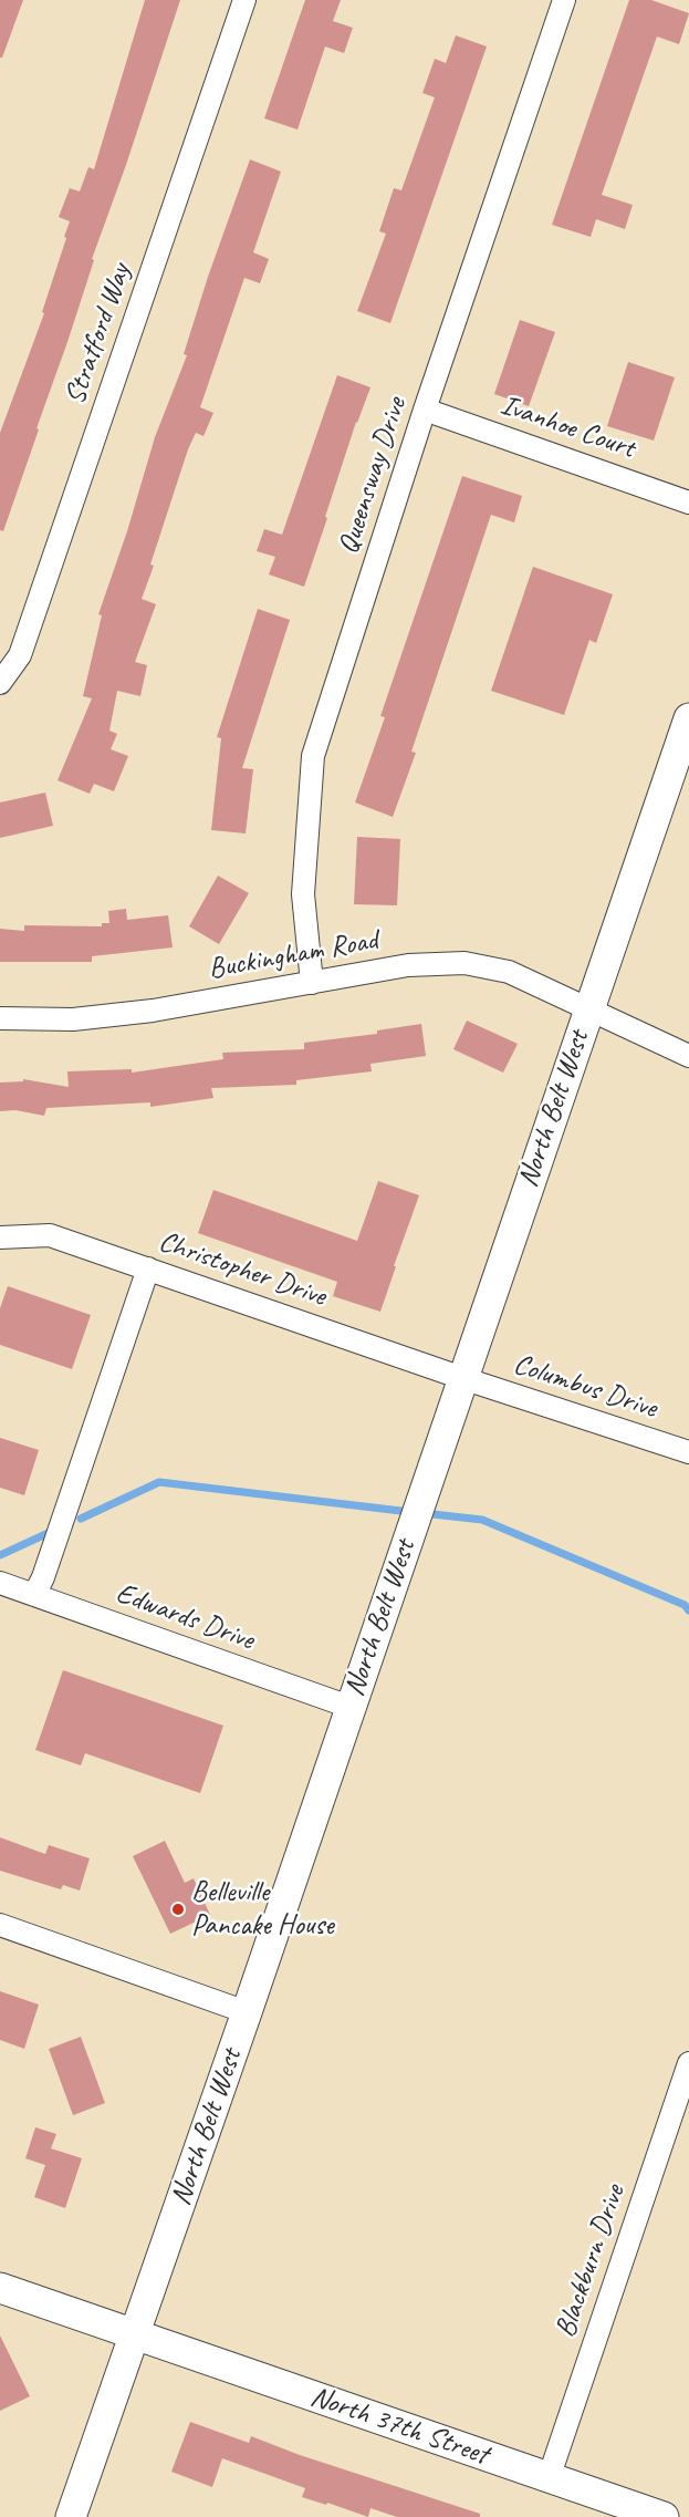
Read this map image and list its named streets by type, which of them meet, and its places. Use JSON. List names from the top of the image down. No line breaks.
{"streets":{"main road":["North Belt West","North 37th Street"],"street":["Stratford Way","Ivanhoe Court","Queensway Drive","Buckingham Road","Christopher Drive","Columbus Drive","Edwards Drive","Blackburn Drive"]},"crossings":[["Ivanhoe Court","Queensway Drive"],["Queensway Drive","Buckingham Road"],["Buckingham Road","North Belt West"],["North Belt West","Christopher Drive"],["North Belt West","Columbus Drive"],["North Belt West","Edwards Drive"],["North Belt West","North 37th Street"],["Christopher Drive","Columbus Drive"],["Blackburn Drive","North 37th Street"]],"places":["Belleville Pancake House"]}
